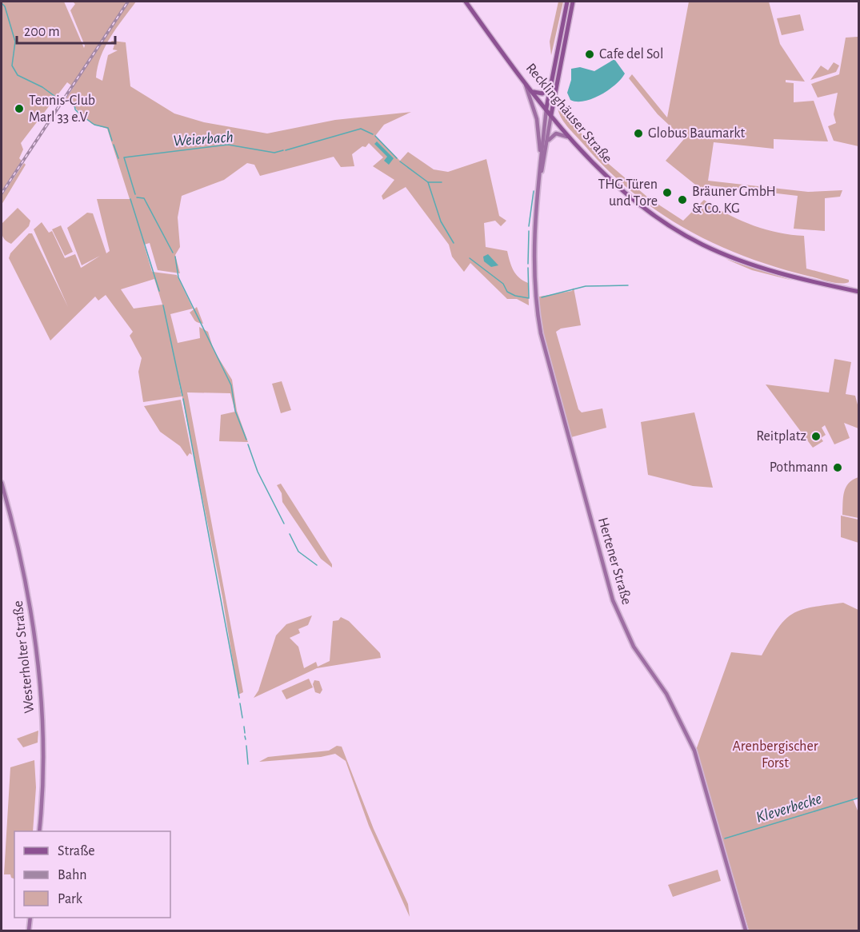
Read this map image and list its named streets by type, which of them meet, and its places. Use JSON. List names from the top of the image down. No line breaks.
{"streets":{"main road":["Recklinghäuser Straße","Hertener Straße","Westerholter Straße"]},"crossings":[["Recklinghäuser Straße","Hertener Straße"]],"water":["Weierbach","Kleverbecke"],"parks":["Arenbergischer Forst"],"places":["Cafe del Sol","Tennis-Club Marl 33 e.V","Globus Baumarkt","THG Türen und Tore","Bräuner GmbH & Co. KG","Reitplatz","Pothmann"],"legend":["Straße","Bahn","Park"],"scale_bar":"200 m"}
